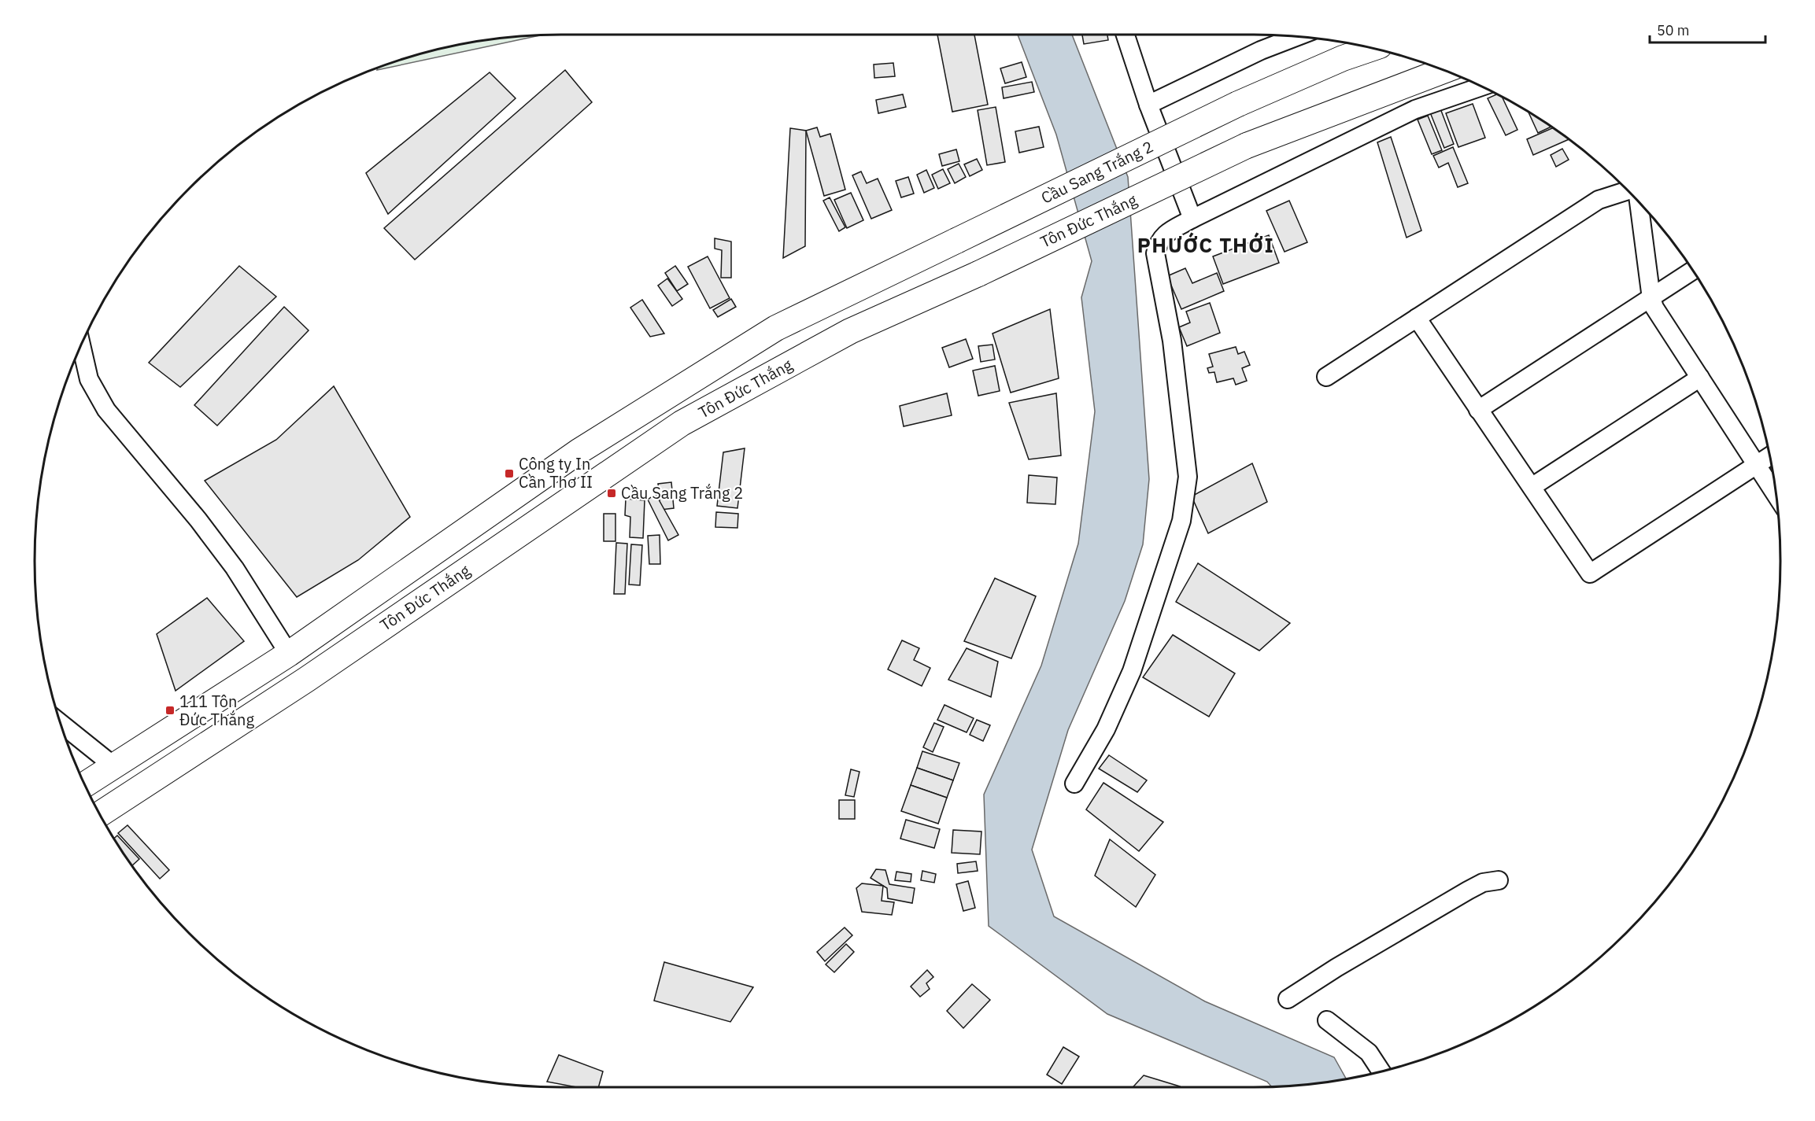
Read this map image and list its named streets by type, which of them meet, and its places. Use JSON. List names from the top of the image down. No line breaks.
{"streets":{"highway":["Cầu Sang Trắng 2","Tôn Đức Thắng"]},"crossings":[["Cầu Sang Trắng 2","Tôn Đức Thắng"]],"districts":["PHƯỚC THỚI"],"places":{"transit":["Công ty In Cần Thơ II","Cầu Sang Trắng 2","111 Tôn Đức Thắng"]},"scale_bar":"50 m"}
